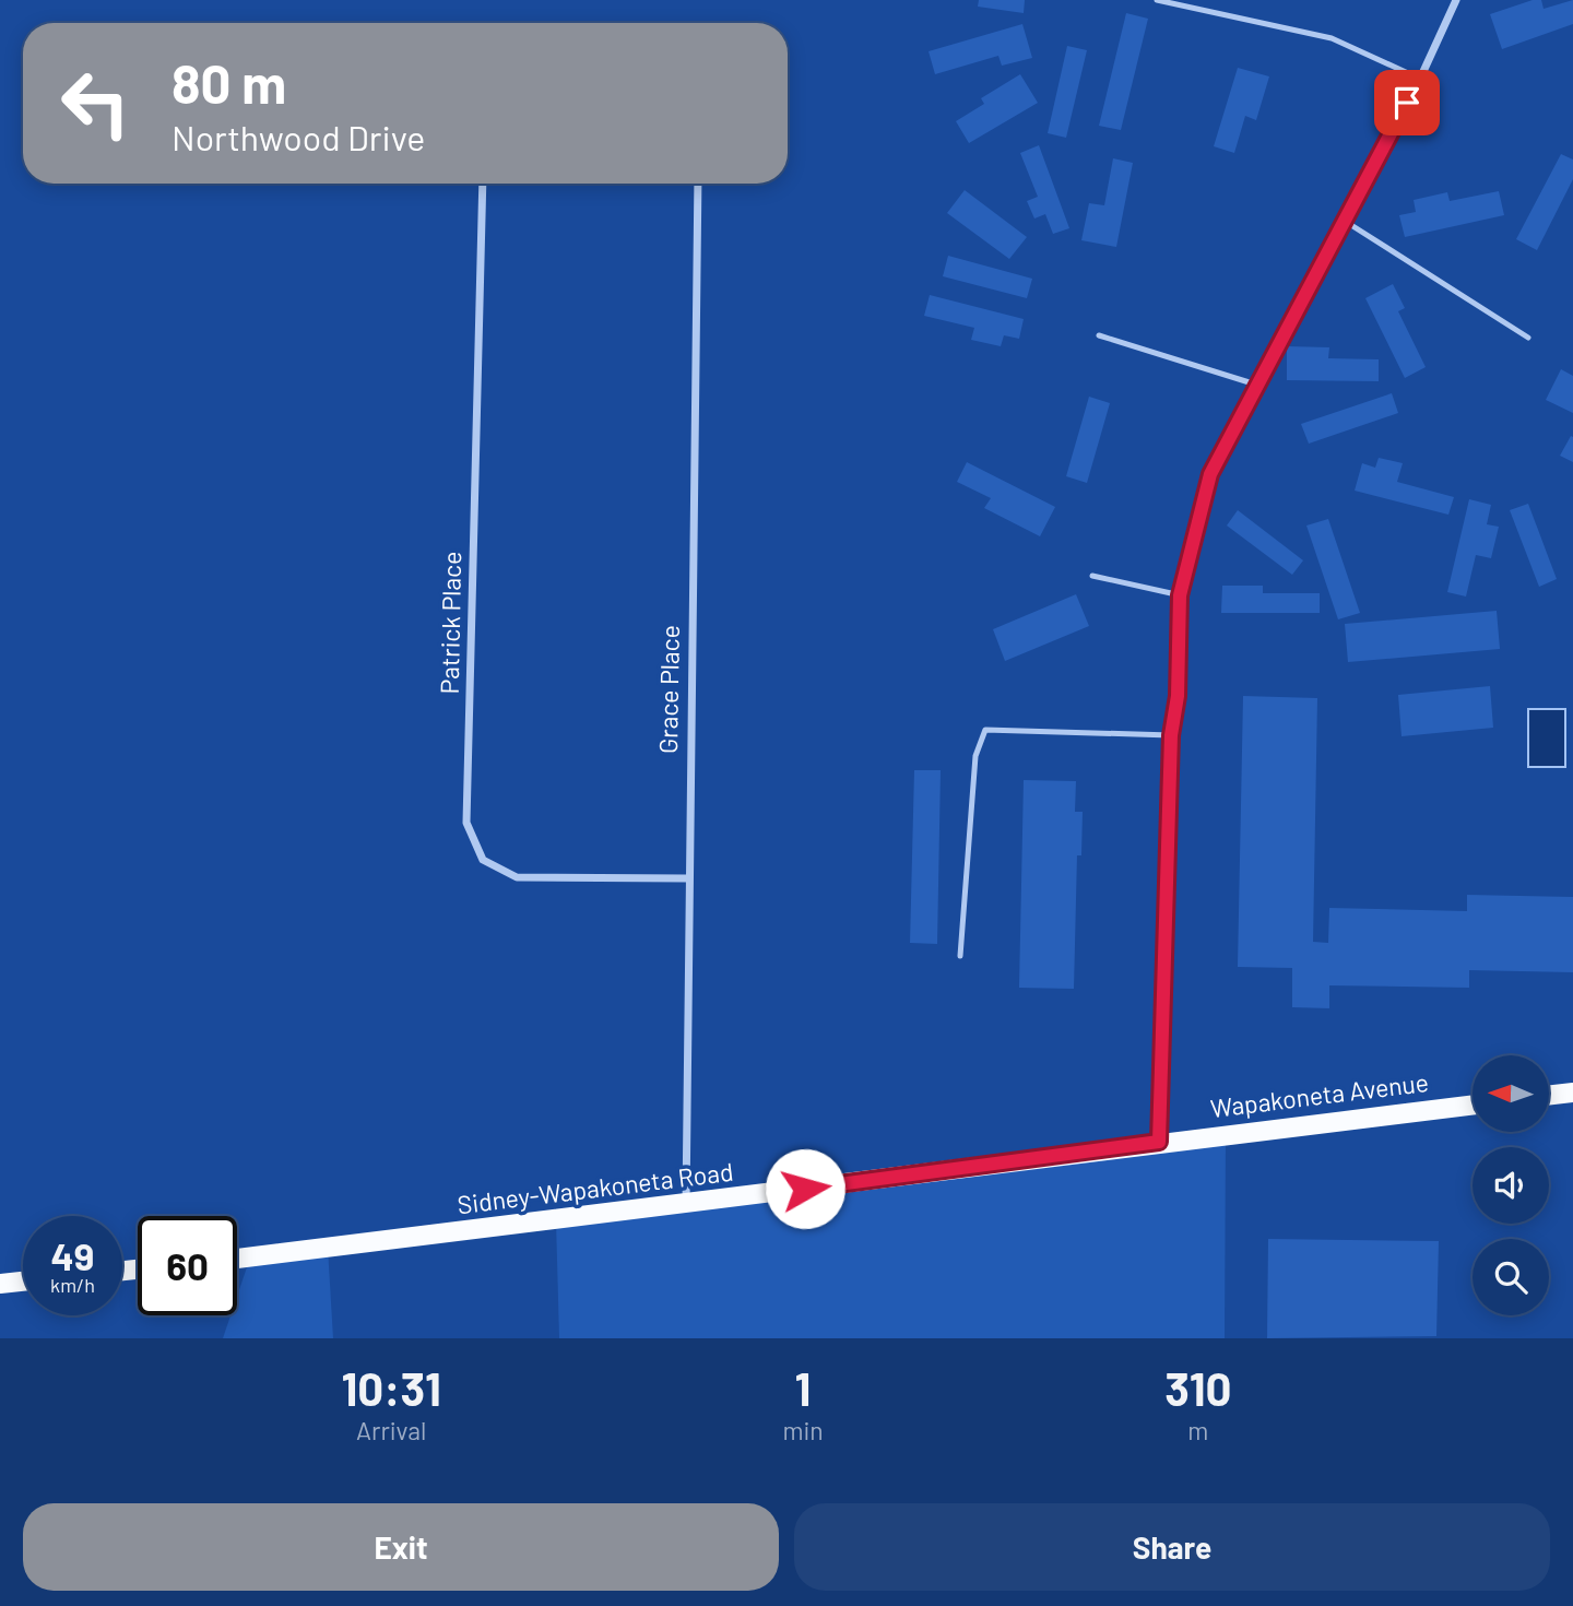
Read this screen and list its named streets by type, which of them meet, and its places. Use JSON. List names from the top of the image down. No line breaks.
{"streets":{"main road":["Wapakoneta Avenue","Sidney-Wapakoneta Road"],"street":["Patrick Place","Grace Place"]},"crossings":[["Patrick Place","Grace Place"],["Grace Place","Sidney-Wapakoneta Road"],["Wapakoneta Avenue","Sidney-Wapakoneta Road"]],"north":"left","page":{"turn":["80 m","Northwood Drive"],"speed":"49 km/h","limit":"60","eta":["10:31","Arrival","1","min","310","m"],"buttons":["Exit","Share"]}}
